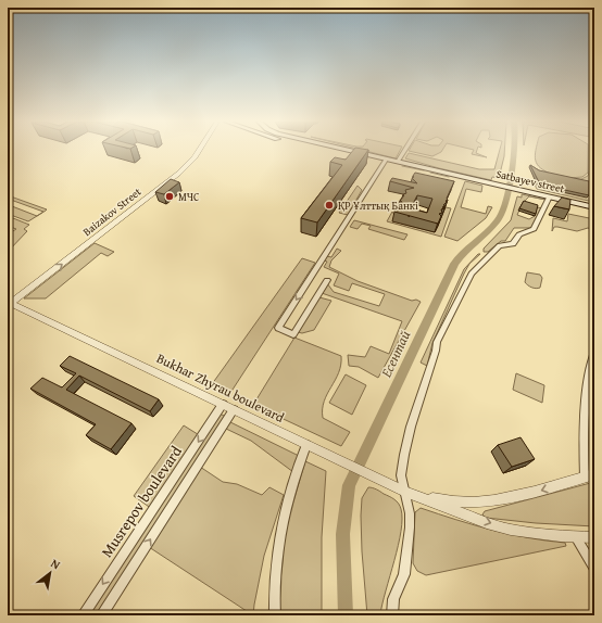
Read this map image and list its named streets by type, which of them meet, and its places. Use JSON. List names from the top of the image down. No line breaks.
{"streets":{"main road":["Satbayev street"],"street":["Baizakov Street","Bukhar Zhyrau boulevard","Musrepov boulevard"]},"crossings":[["Baizakov Street","Bukhar Zhyrau boulevard"],["Bukhar Zhyrau boulevard","Musrepov boulevard"]],"one_way":["Baizakov Street"],"water":["Есентай"],"places":["МЧС","ҚР Ұлттық Банкі"],"north":"top right"}
